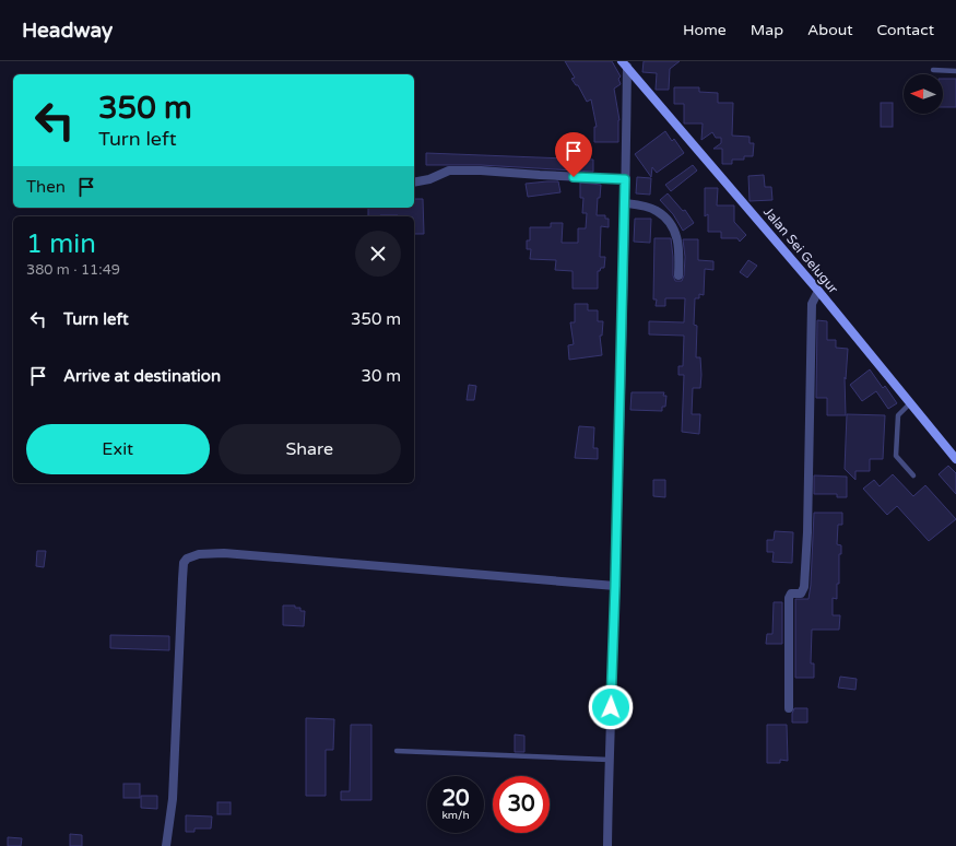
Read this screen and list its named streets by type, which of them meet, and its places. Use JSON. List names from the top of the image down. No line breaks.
{"streets":{"main road":["Jalan Sei Gelugur"]},"north":"left","page":{"header":"Headway","nav":["Home","Map","About","Contact"],"turn":["350 m","Turn left"],"then":"Then","heading":["1 min","380 m · 11:49"],"list":[{"name":"Turn left","value":"350 m"},{"name":"Arrive at destination","value":"30 m"}],"buttons":["Exit","Share"],"speed":"20 km/h","limit":"30"}}
